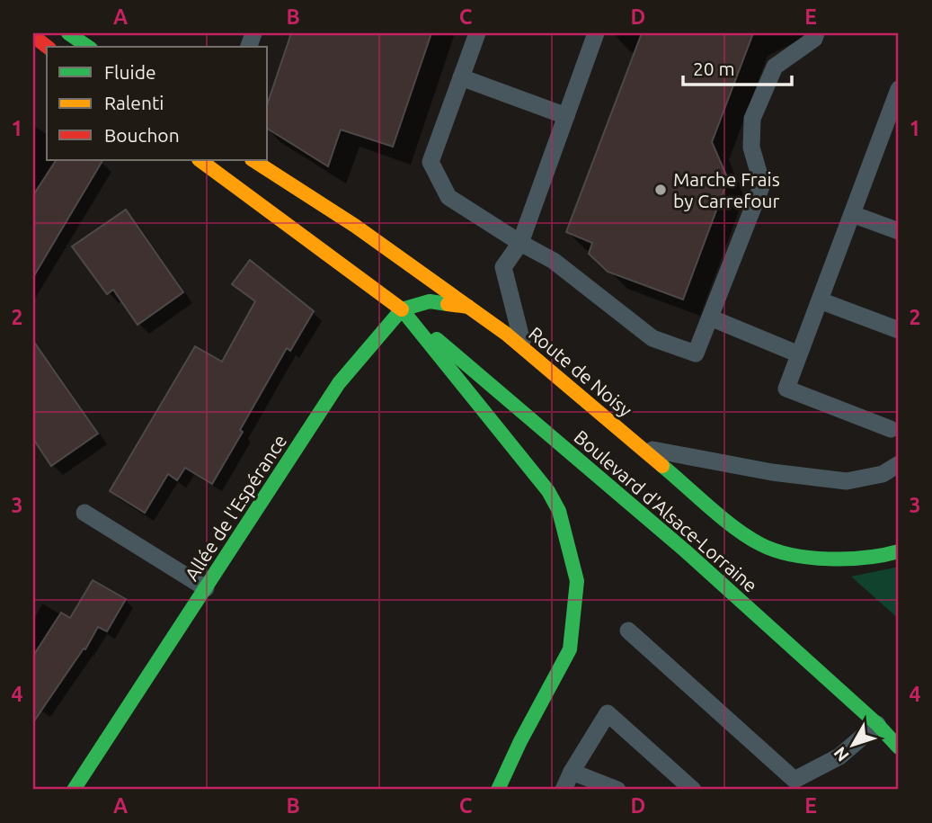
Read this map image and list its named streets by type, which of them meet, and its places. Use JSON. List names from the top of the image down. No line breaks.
{"streets":{"main road":["Route de Noisy","Allée de l'Espérance","Boulevard d'Alsace-Lorraine"]},"crossings":[["Allée de l'Espérance","Boulevard d'Alsace-Lorraine"]],"places":["Marche Frais by Carrefour"],"legend":["Fluide","Ralenti","Bouchon"],"scale_bar":"20 m","north":"bottom left","grid":{"columns":["A","B","C","D","E"],"rows":["1","2","3","4"]}}
